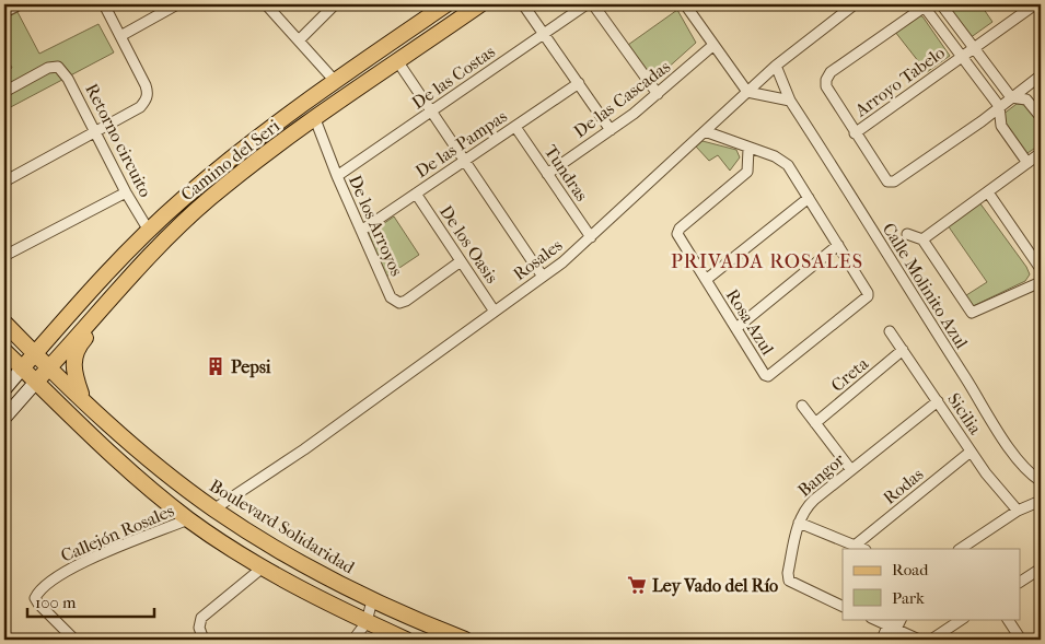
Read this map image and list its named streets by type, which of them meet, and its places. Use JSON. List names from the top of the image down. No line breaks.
{"streets":{"main road":["Camino del Seri","Boulevard Solidaridad"],"street":["De las Costas","Arroyo Tabelo","De las Cascadas","Retorno circuito","De las Pampas","Tundras","De los Arroyos","De los Oasis","Rosales","Calle Molinito Azul","Rosa Azul","Creta","Sicilia","Bangor","Rodas","Callejón Rosales"]},"crossings":[["De las Costas","De los Arroyos"],["De las Cascadas","Tundras"],["Retorno circuito","Camino del Seri"],["De las Pampas","Tundras"],["De las Pampas","De los Arroyos"],["De las Pampas","De los Oasis"],["Camino del Seri","De los Arroyos"],["Camino del Seri","Boulevard Solidaridad"],["Tundras","Rosales"],["De los Arroyos","De los Oasis"],["De los Oasis","Rosales"],["Rosales","Calle Molinito Azul"],["Rosales","Boulevard Solidaridad"],["Creta","Sicilia"],["Sicilia","Bangor"],["Sicilia","Rodas"]],"districts":["PRIVADA ROSALES"],"places":{"building":["Pepsi"],"supermarket":["Ley Vado del Río"]},"legend":["Road","Park"],"scale_bar":"100 m"}
